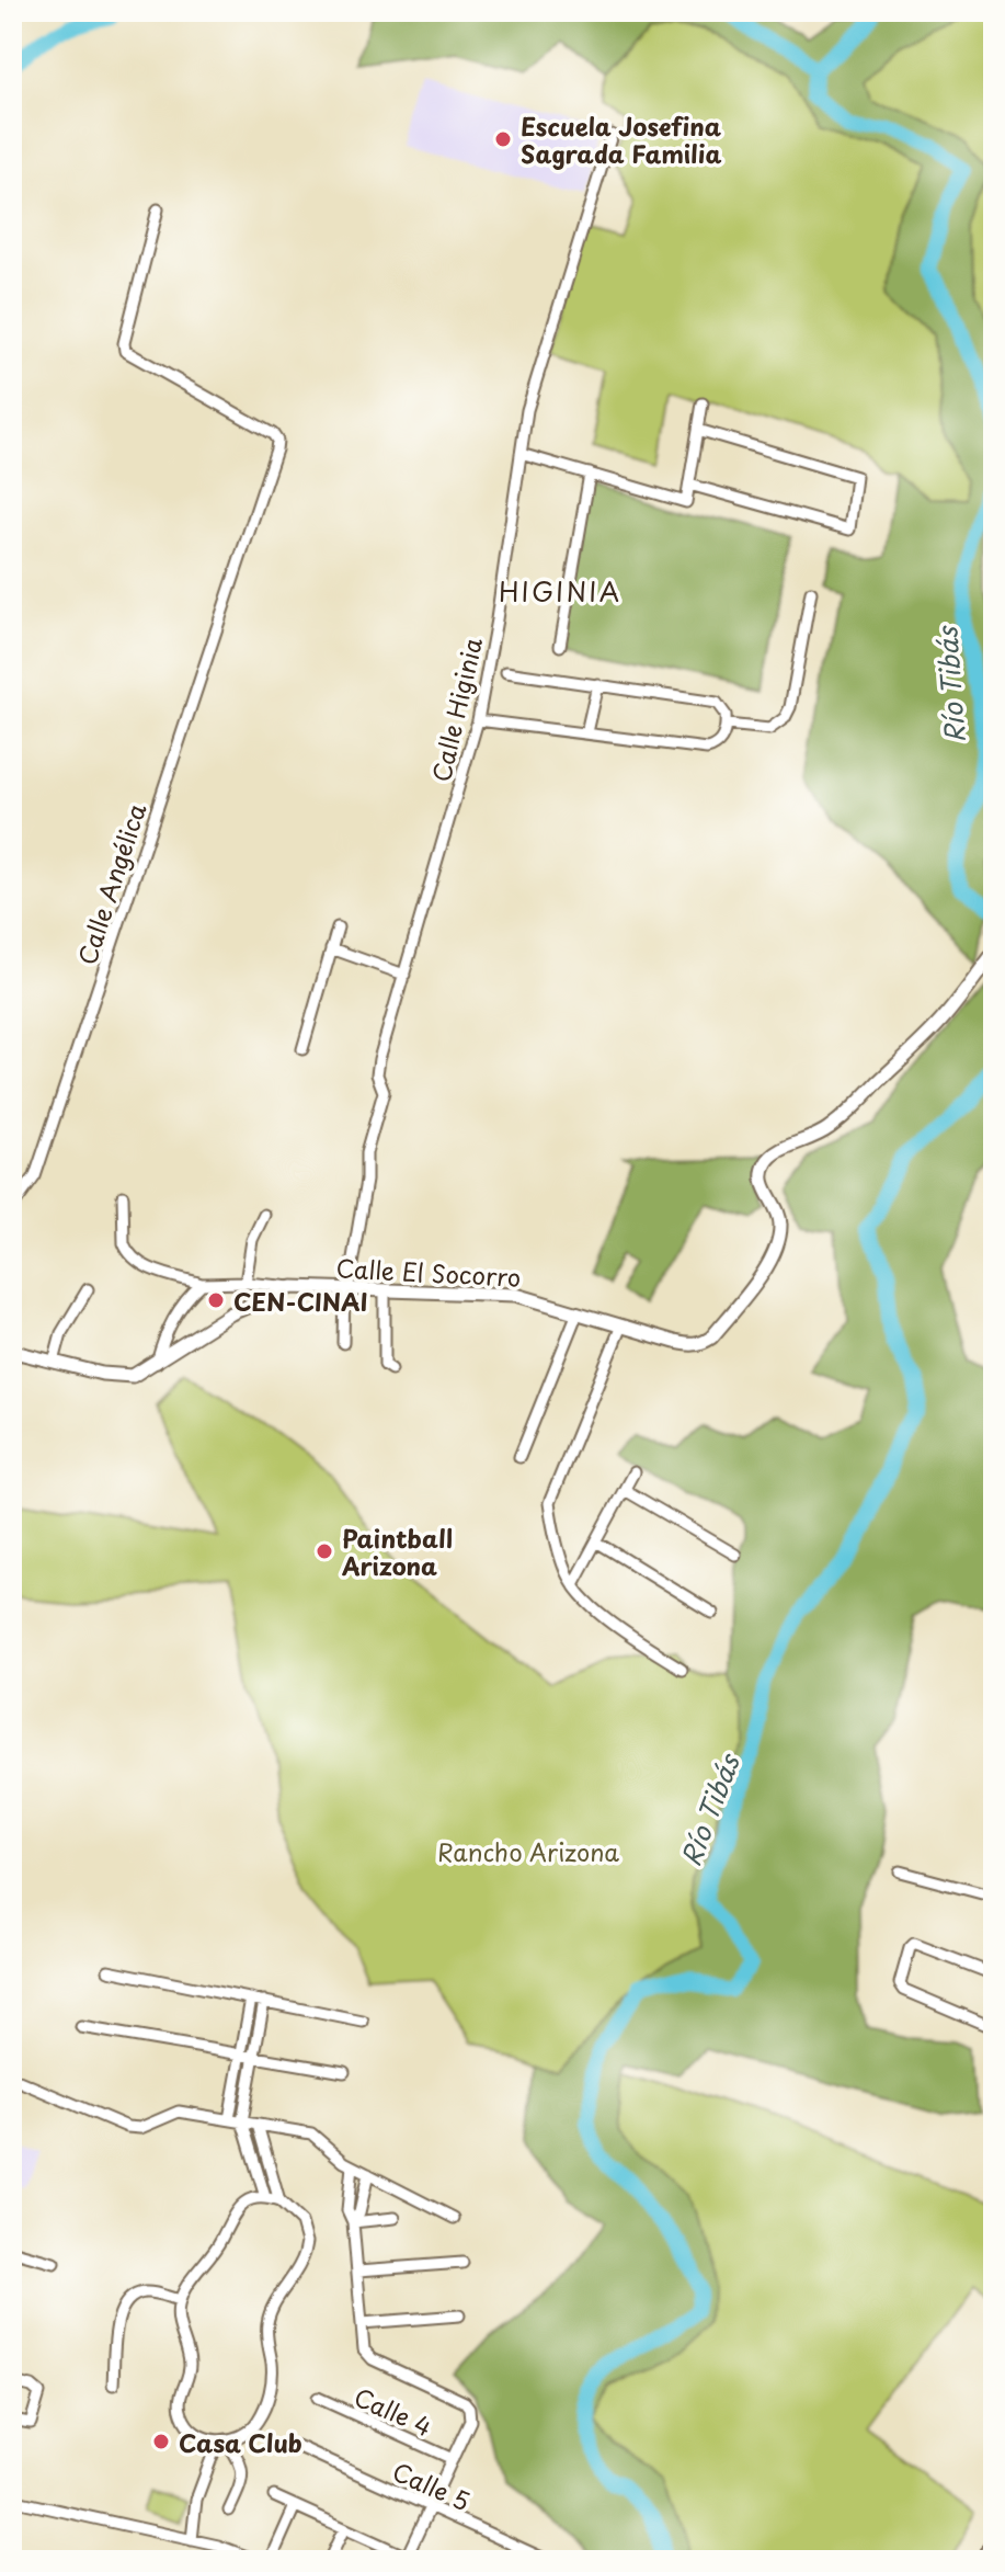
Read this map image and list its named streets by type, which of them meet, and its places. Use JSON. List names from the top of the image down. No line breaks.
{"streets":{"street":["Calle Higinia","Calle Angélica","Calle El Socorro","Calle 4","Calle 5"]},"crossings":[["Calle Higinia","Calle El Socorro"]],"districts":["HIGINIA"],"water":["Río Tibás"],"parks":["Rancho Arizona"],"places":["Escuela Josefina Sagrada Familia","CEN-CINAI","Paintball Arizona","Casa Club"]}
